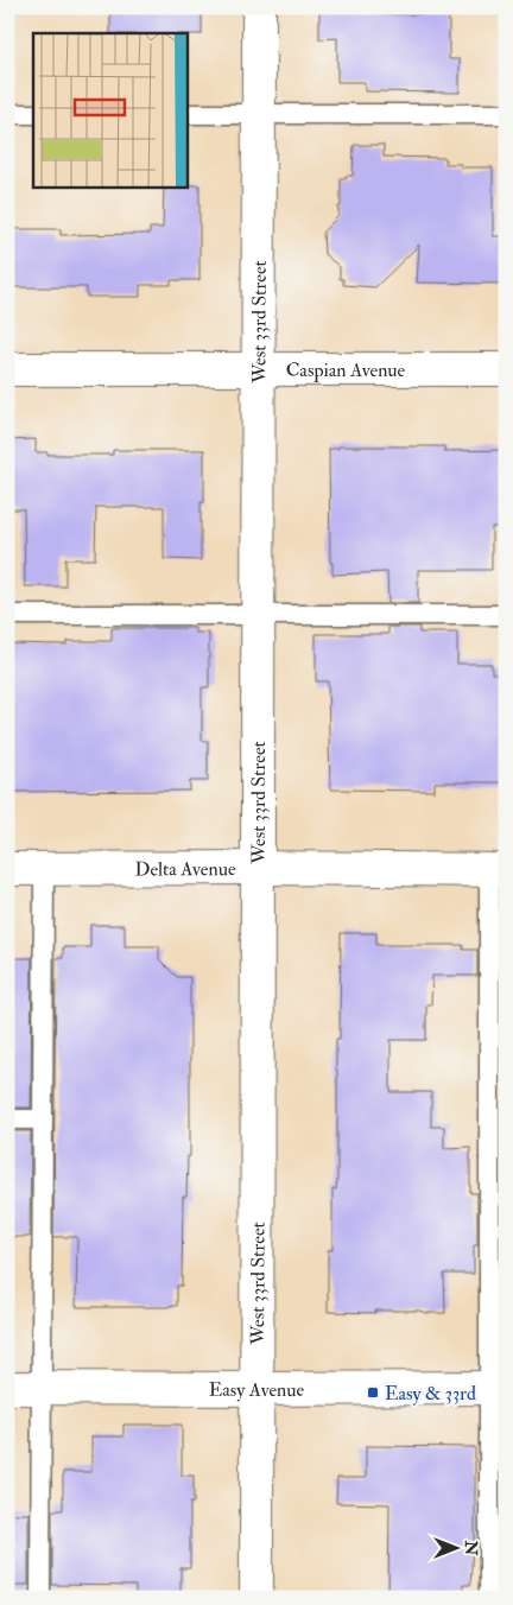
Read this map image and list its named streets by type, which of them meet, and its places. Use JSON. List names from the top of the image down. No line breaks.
{"streets":{"street":["West 33rd Street","Caspian Avenue","Delta Avenue","Easy Avenue"]},"crossings":[["West 33rd Street","Caspian Avenue"],["West 33rd Street","Delta Avenue"],["West 33rd Street","Easy Avenue"]],"places":{"transit":["Easy & 33rd"]},"north":"right"}
